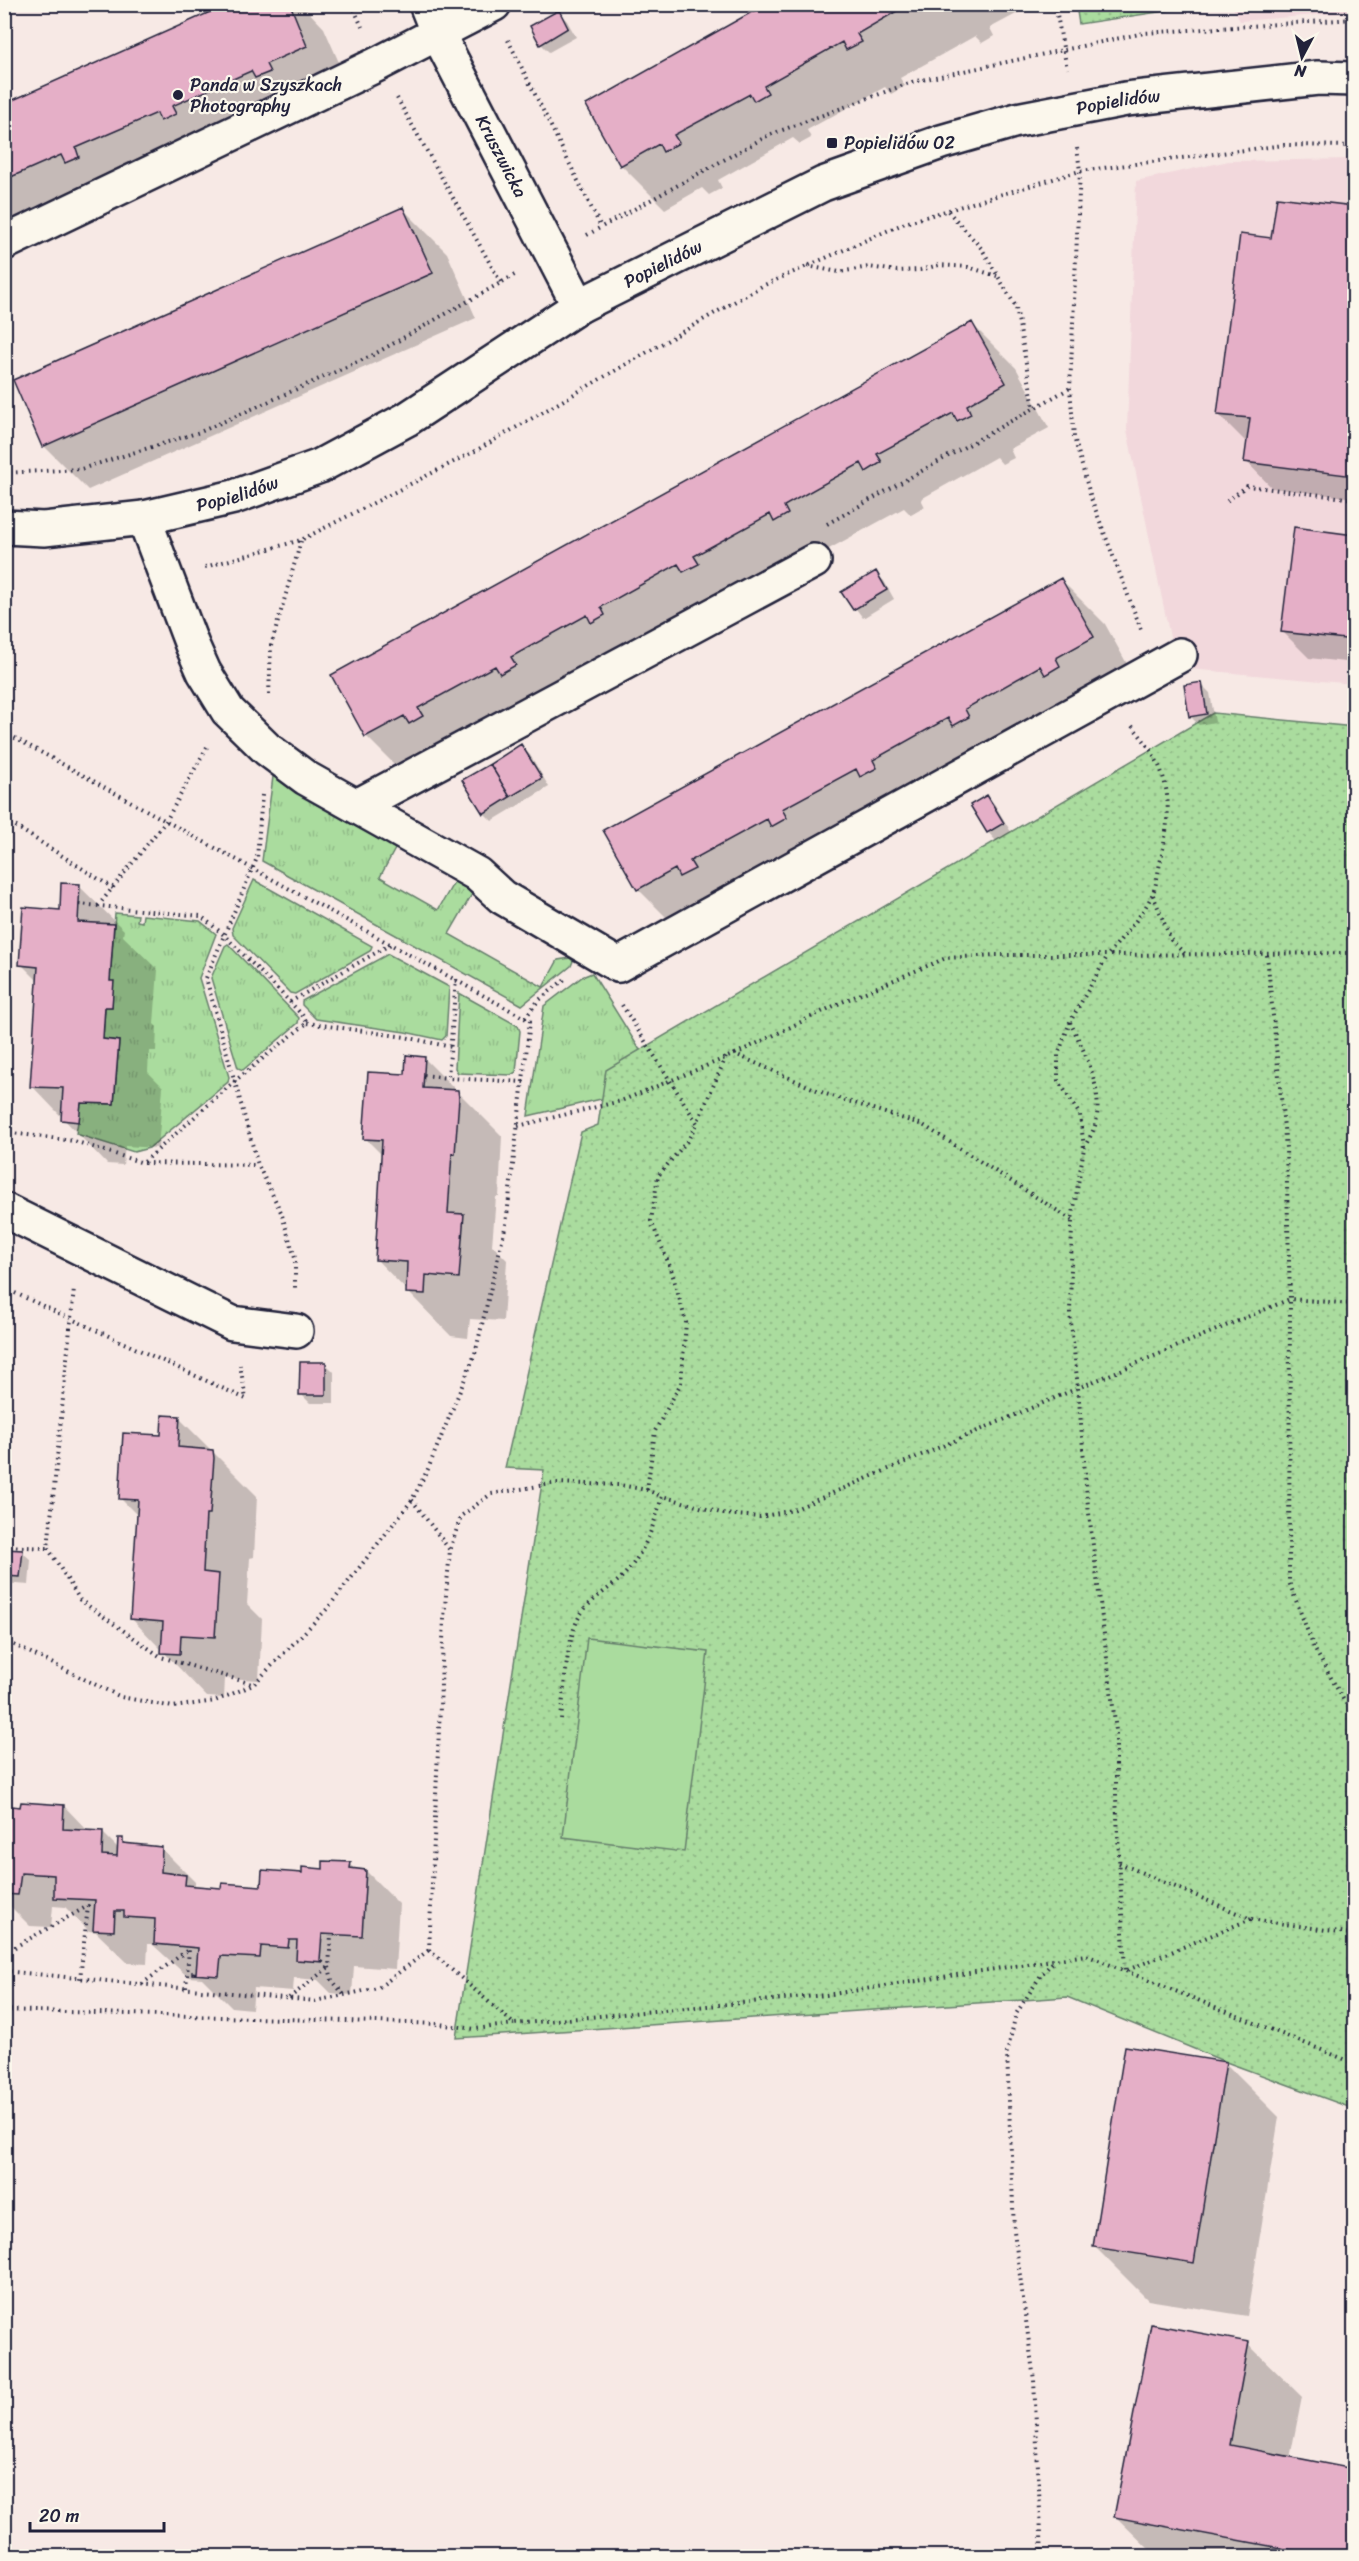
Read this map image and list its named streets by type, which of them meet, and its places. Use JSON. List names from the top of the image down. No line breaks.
{"streets":{"street":["Popielidów","Kruszwicka"]},"crossings":[["Popielidów","Kruszwicka"]],"places":{"other":["Panda w Szyszkach Photography"],"transit":["Popielidów 02"]},"scale_bar":"20 m","north":"bottom"}
